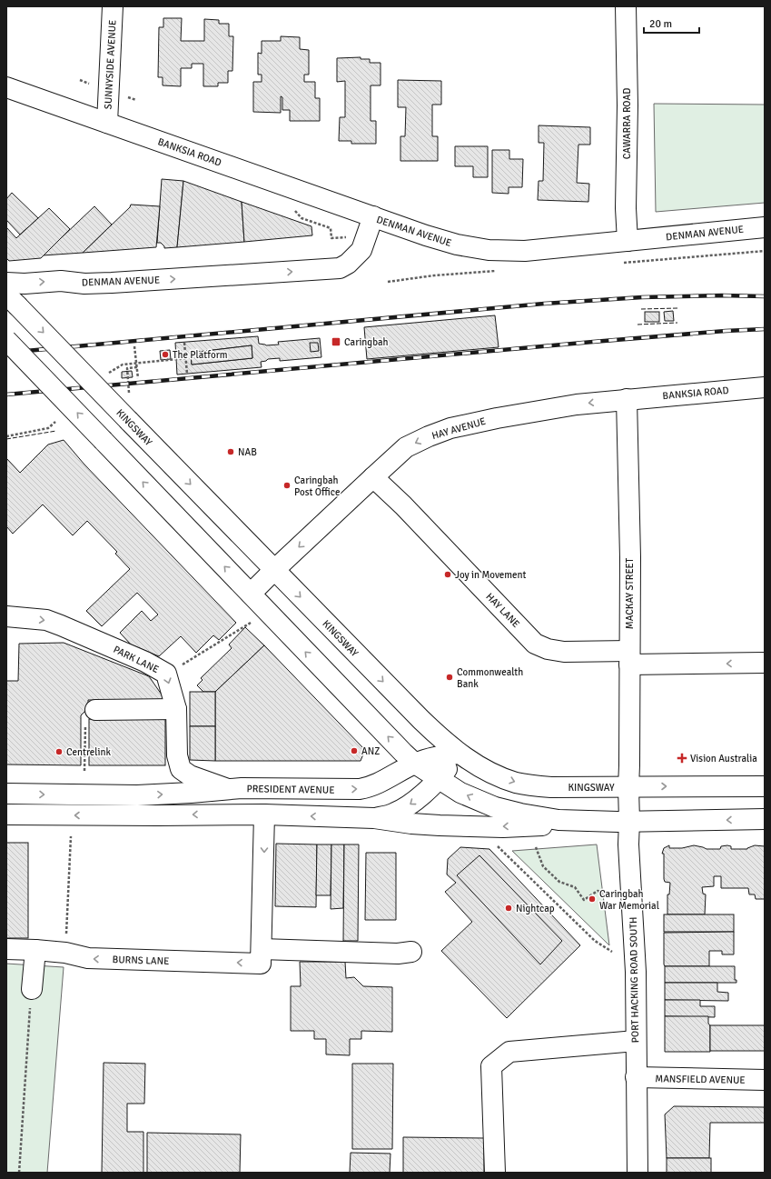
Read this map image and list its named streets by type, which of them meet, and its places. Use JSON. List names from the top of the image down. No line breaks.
{"streets":{"street":["SUNNYSIDE AVENUE","CAWARRA ROAD","BANKSIA ROAD","DENMAN AVENUE","KINGSWAY","HAY AVENUE","MACKAY STREET","HAY LANE","PARK LANE","PRESIDENT AVENUE","BURNS LANE","PORT HACKING ROAD SOUTH","MANSFIELD AVENUE"]},"crossings":[["SUNNYSIDE AVENUE","BANKSIA ROAD"],["CAWARRA ROAD","DENMAN AVENUE"],["BANKSIA ROAD","DENMAN AVENUE"],["BANKSIA ROAD","HAY AVENUE"],["BANKSIA ROAD","MACKAY STREET"],["KINGSWAY","HAY AVENUE"],["KINGSWAY","MACKAY STREET"],["KINGSWAY","PRESIDENT AVENUE"],["KINGSWAY","PORT HACKING ROAD SOUTH"],["HAY AVENUE","MACKAY STREET"],["HAY AVENUE","HAY LANE"],["MACKAY STREET","HAY LANE"],["MACKAY STREET","PORT HACKING ROAD SOUTH"],["PARK LANE","PRESIDENT AVENUE"],["PRESIDENT AVENUE","BURNS LANE"],["PORT HACKING ROAD SOUTH","MANSFIELD AVENUE"]],"one_way":["DENMAN AVENUE","HAY AVENUE"],"places":{"transit":["Caringbah"],"other":["The Platform","NAB","Caringbah Post Office","Joy in Movement","Commonwealth Bank","ANZ","Centrelink","Caringbah War Memorial","Nightcap"],"health":["Vision Australia"]},"scale_bar":"20 m"}
